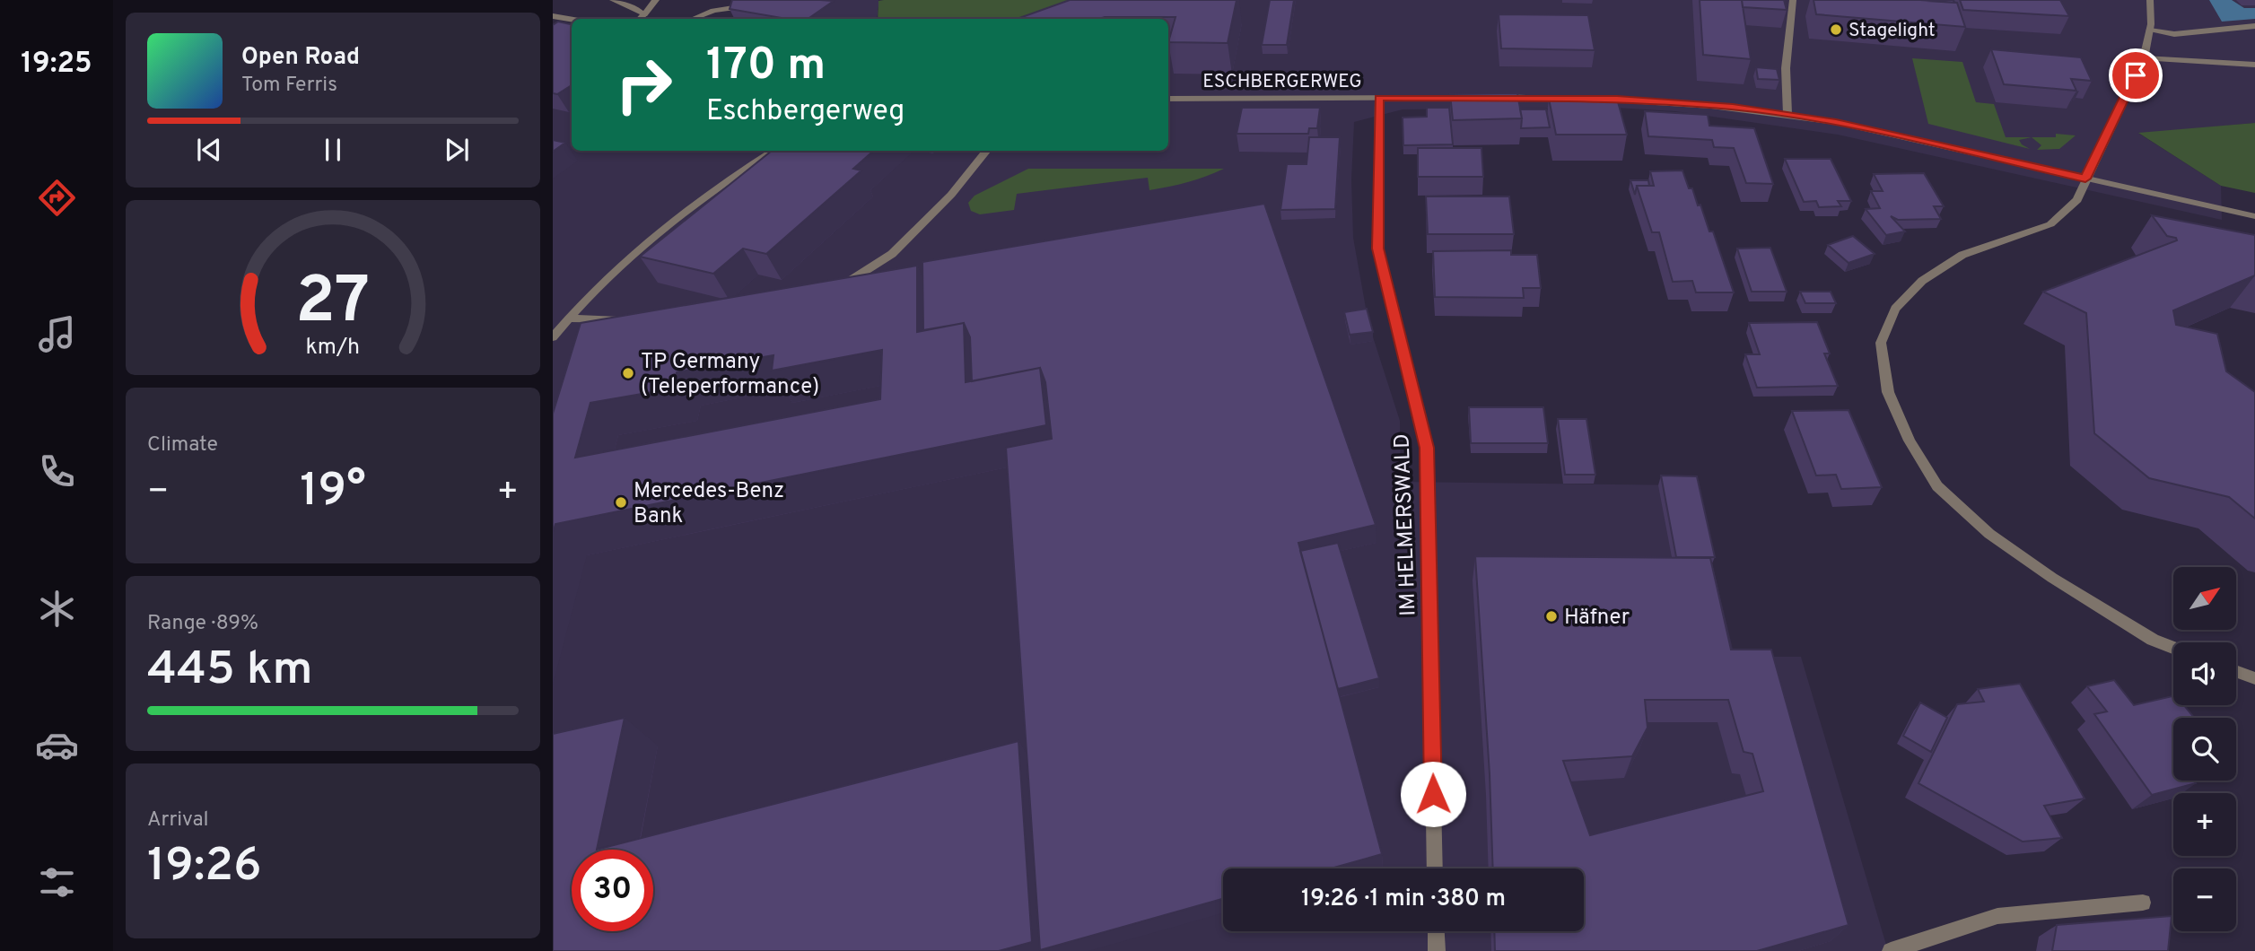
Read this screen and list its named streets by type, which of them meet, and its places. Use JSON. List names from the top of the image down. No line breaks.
{"streets":{"street":["ESCHBERGERWEG","IM HELMERSWALD"]},"crossings":[["ESCHBERGERWEG","IM HELMERSWALD"]],"places":["Stagelight","TP Germany (Teleperformance)","Mercedes-Benz Bank","Häfner"],"north":"top right","page":{"tabs":"19:25","turn":["170 m","Eschbergerweg"],"song":["Open Road","Tom Ferris"],"tile":["Climate",["Range · 89%","445 km"],["Arrival","19:26"]],"heat":["−","19°","+"],"map_buttons":["+","−"],"limit":"30","trip":"19:26 · 1 min · 380 m","gauge":["27","km/h"]}}
